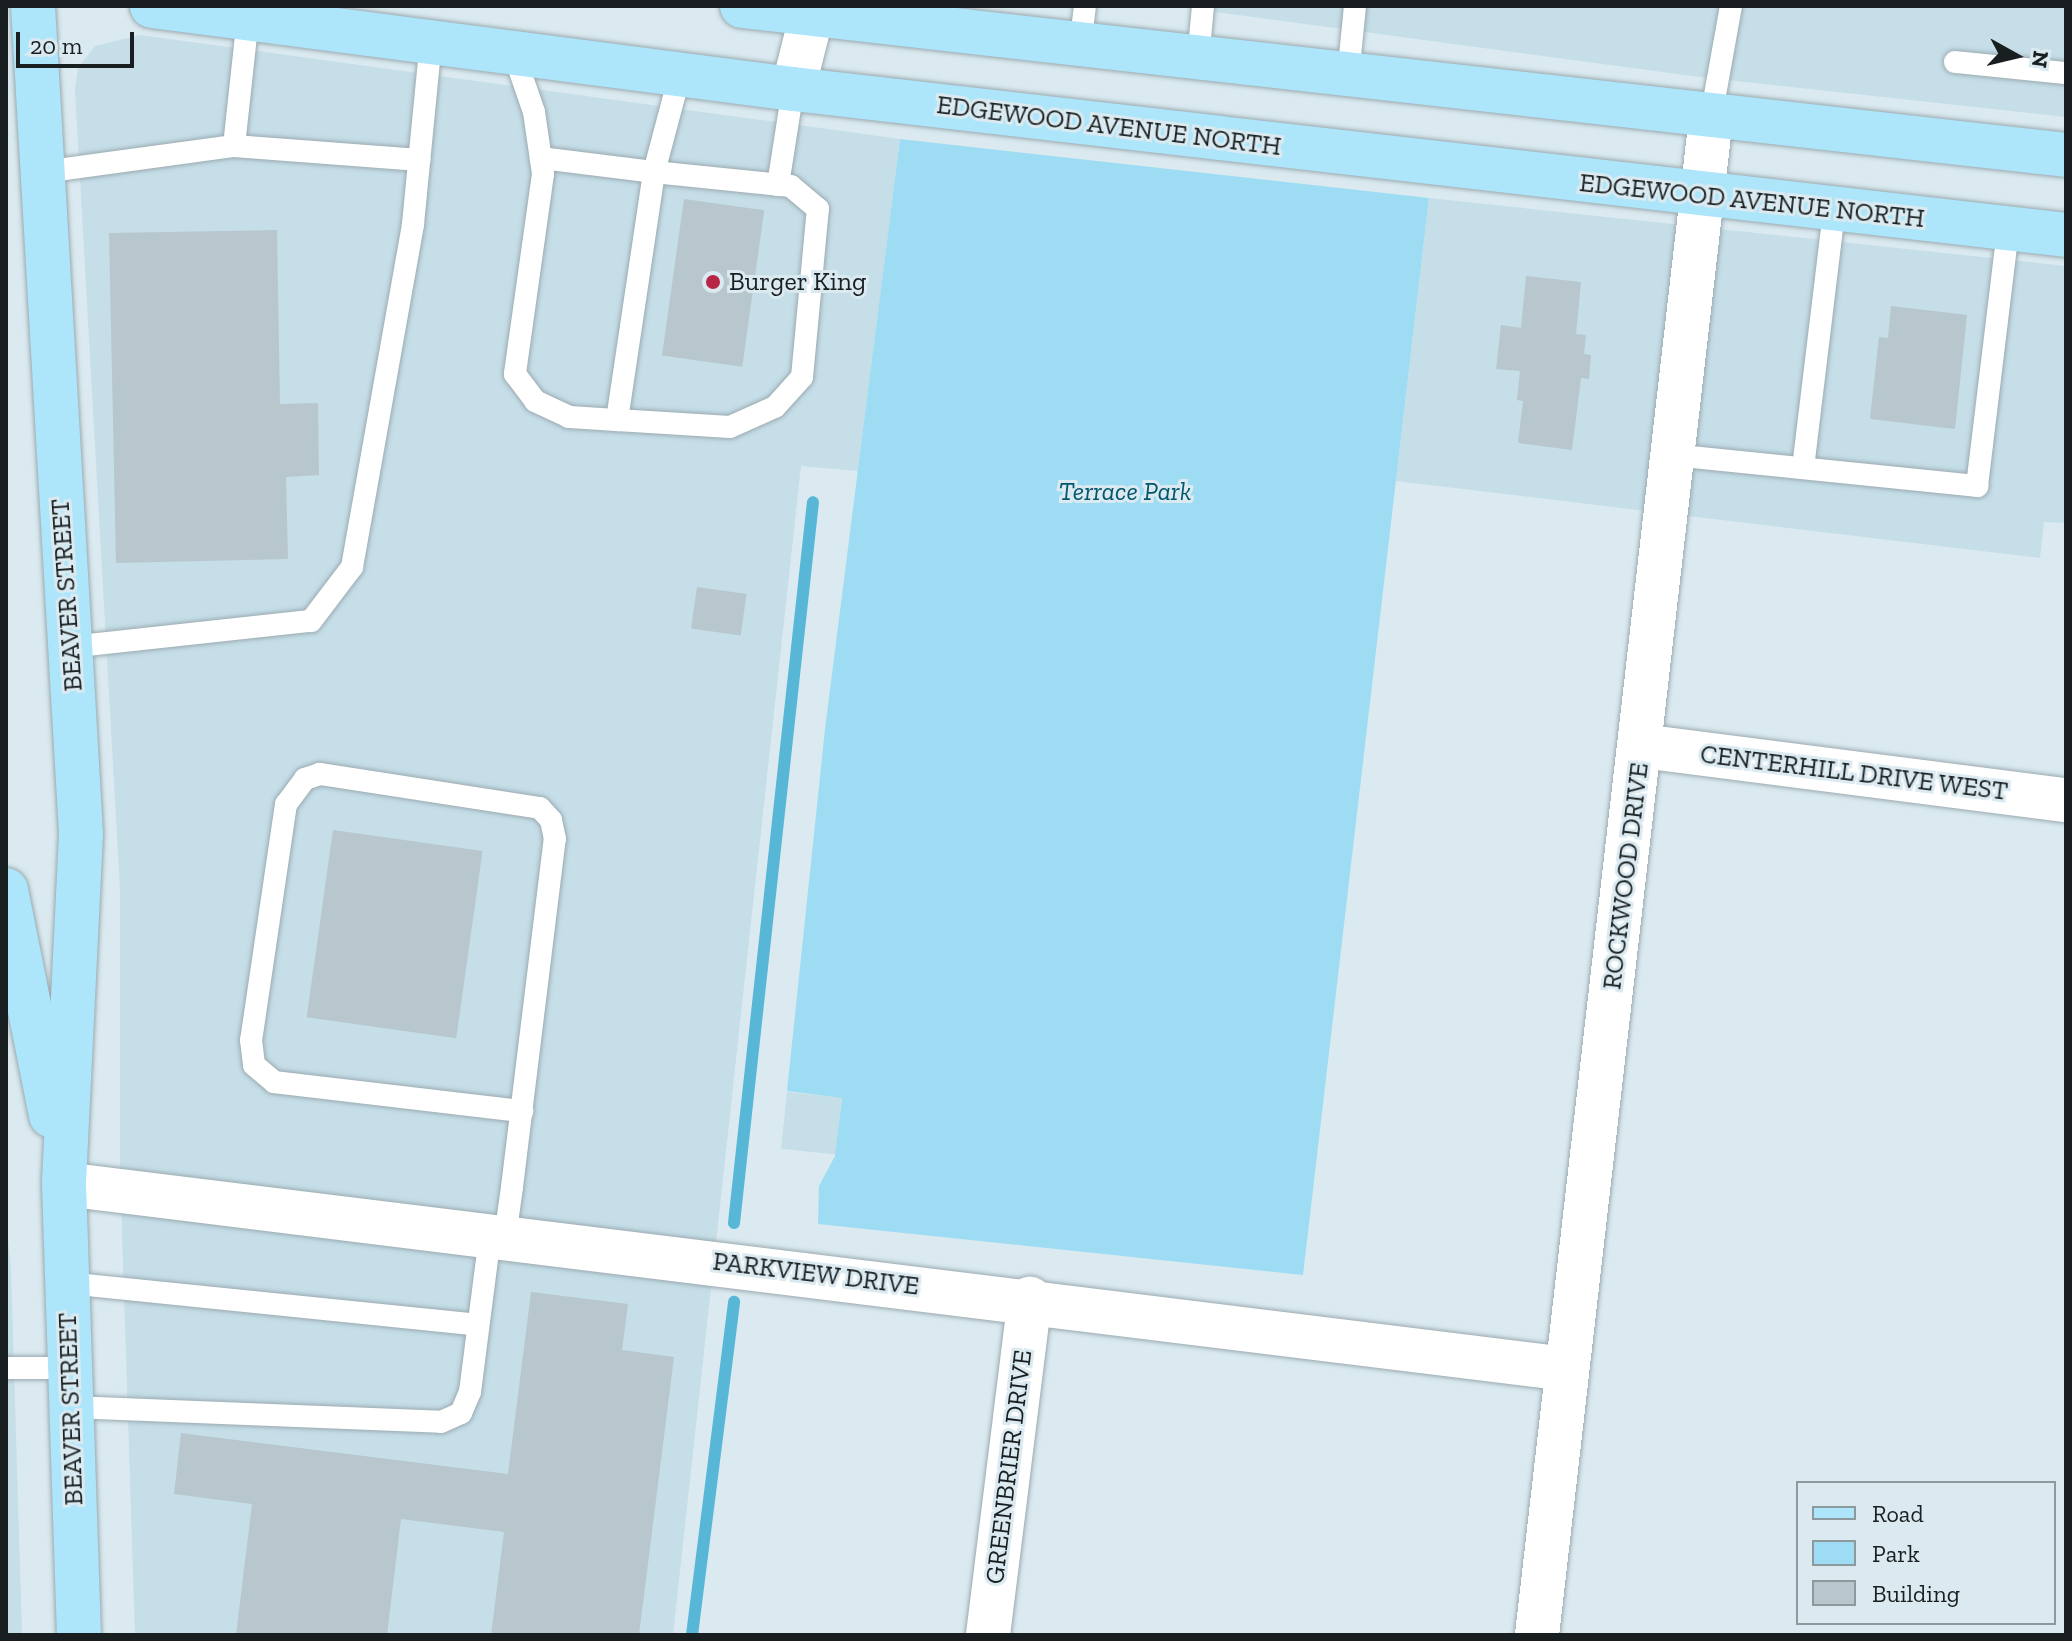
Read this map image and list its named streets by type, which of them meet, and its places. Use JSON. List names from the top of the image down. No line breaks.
{"streets":{"main road":["EDGEWOOD AVENUE NORTH","BEAVER STREET"],"street":["CENTERHILL DRIVE WEST","ROCKWOOD DRIVE","PARKVIEW DRIVE","GREENBRIER DRIVE"]},"crossings":[["EDGEWOOD AVENUE NORTH","ROCKWOOD DRIVE"],["BEAVER STREET","PARKVIEW DRIVE"],["CENTERHILL DRIVE WEST","ROCKWOOD DRIVE"],["ROCKWOOD DRIVE","PARKVIEW DRIVE"],["PARKVIEW DRIVE","GREENBRIER DRIVE"]],"parks":["Terrace Park"],"places":["Burger King"],"legend":["Road","Park","Building"],"scale_bar":"20 m","north":"right"}
